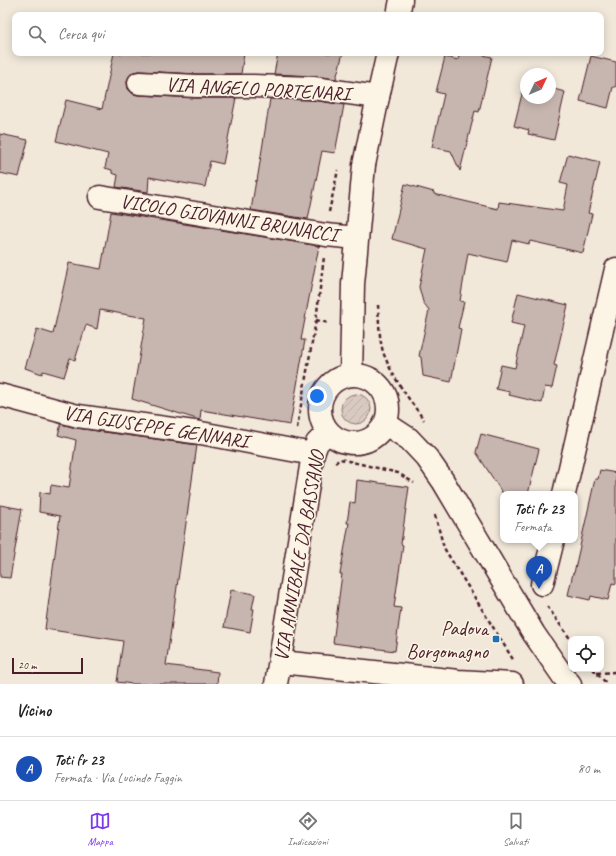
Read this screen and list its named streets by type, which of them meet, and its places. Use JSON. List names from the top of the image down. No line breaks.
{"streets":{"street":["VIA ANGELO PORTENARI","VICOLO GIOVANNI BRUNACCI","VIA GIUSEPPE GENNARI","VIA ANNIBALE DA BASSANO"]},"crossings":[["VIA GIUSEPPE GENNARI","VIA ANNIBALE DA BASSANO"]],"places":{"transit":["Padova Borgomagno"]},"scale_bar":"20 m","north":"top right","page":{"search":"Cerca qui","popup":["Toti fr 23","Fermata"],"pins":"A","scale":"20 m","heading":"Vicino","list":[{"mark":"A","name":"Toti fr 23","note":"Fermata · Via Lucindo Faggin","value":"80 m"}],"nav":["Mappa","Indicazioni","Salvati"]}}
